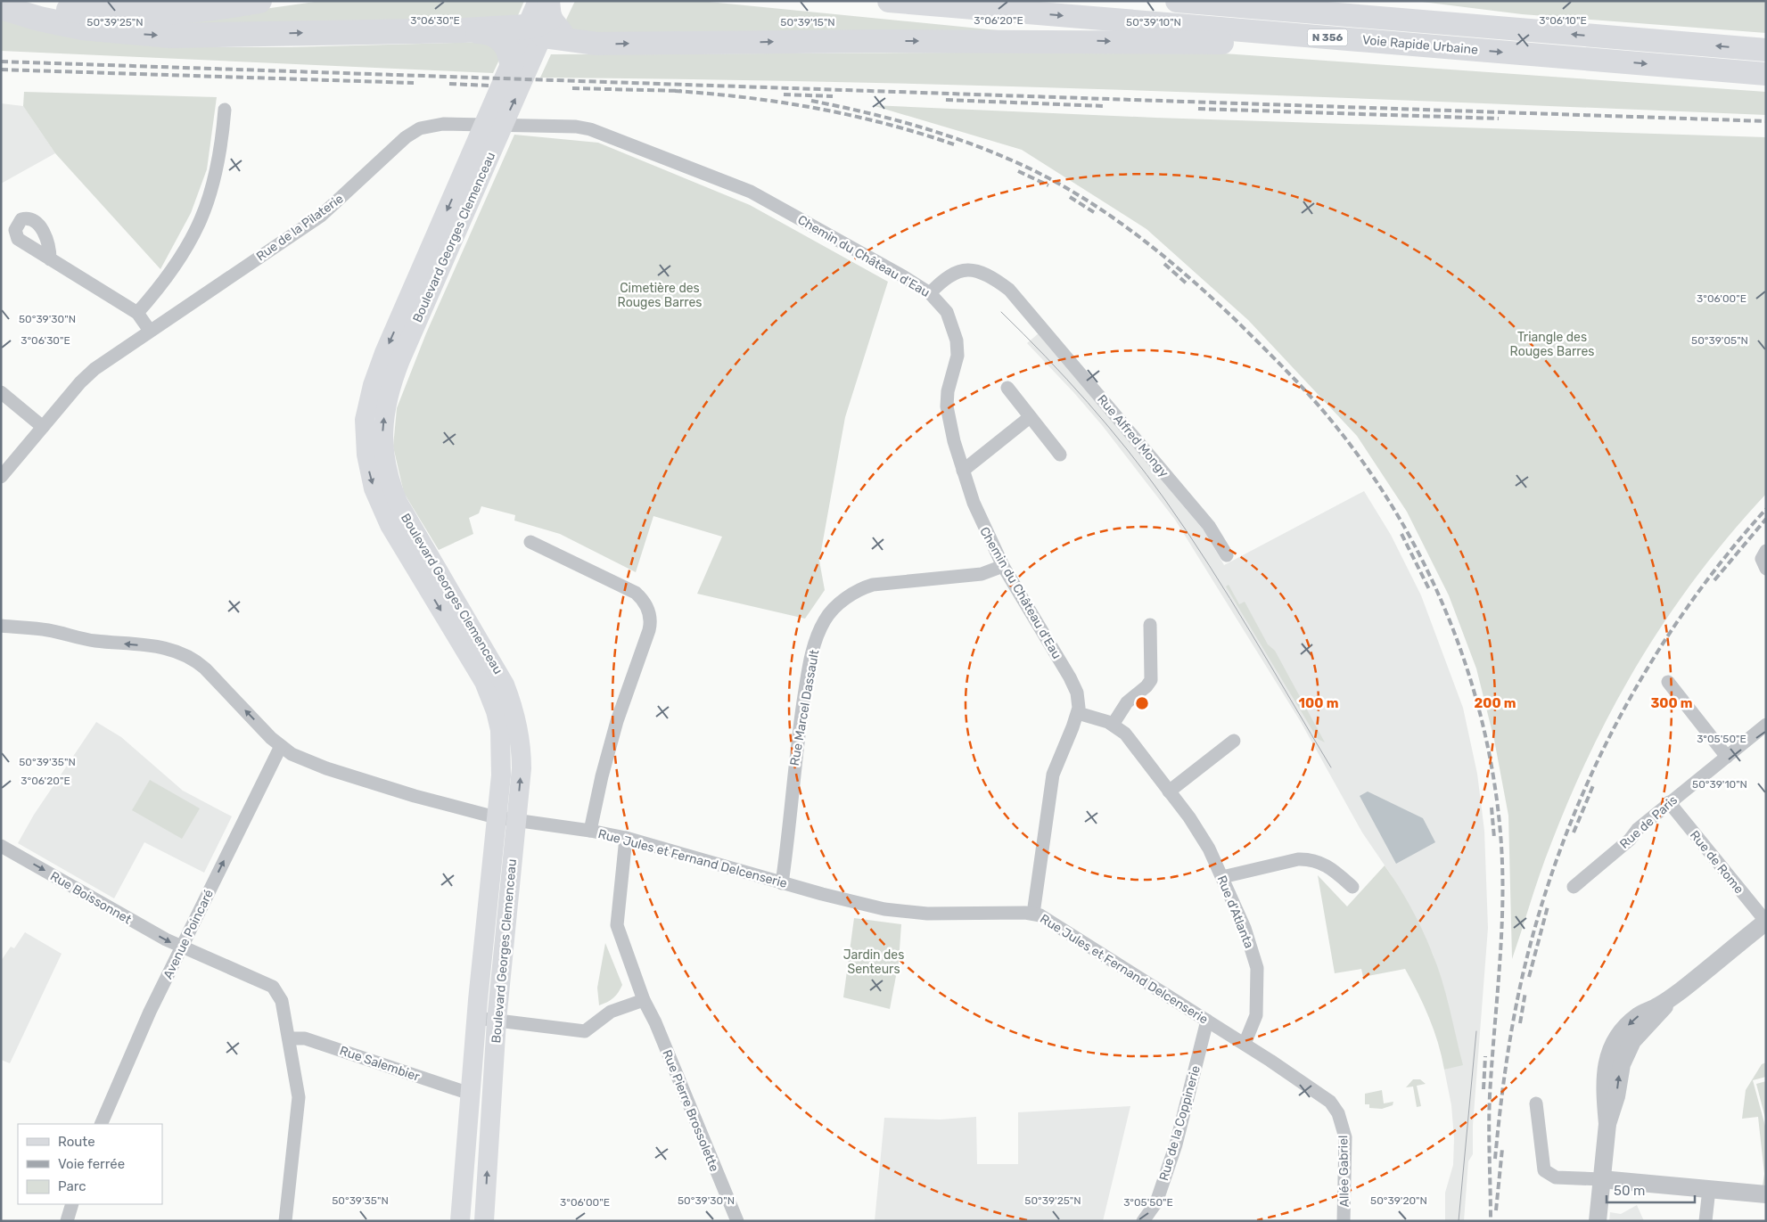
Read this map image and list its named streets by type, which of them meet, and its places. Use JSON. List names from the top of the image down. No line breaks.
{"streets":{"highway":["N 356","Voie Rapide Urbaine"],"main road":["Boulevard Georges Clemenceau"],"street":["Rue de la Pilaterie","Chemin du Château d'Eau","Rue Alfred Mongy","Rue Marcel Dassault","Rue de Paris","Rue Jules et Fernand Delcenserie","Rue de Rome","Rue Boissonnet","Rue d'Atlanta","Avenue Poincaré","Rue Salembier","Rue Pierre Brossolette","Rue de la Coppinerie","Allée Gabriel"]},"crossings":[["Rue de la Pilaterie","Chemin du Château d'Eau"],["Boulevard Georges Clemenceau","Rue Jules et Fernand Delcenserie"],["Boulevard Georges Clemenceau","Rue Salembier"],["Chemin du Château d'Eau","Rue Alfred Mongy"],["Chemin du Château d'Eau","Rue Marcel Dassault"],["Chemin du Château d'Eau","Rue Jules et Fernand Delcenserie"],["Chemin du Château d'Eau","Rue d'Atlanta"],["Rue Marcel Dassault","Rue Jules et Fernand Delcenserie"],["Rue de Paris","Rue de Rome"],["Rue Jules et Fernand Delcenserie","Rue d'Atlanta"],["Rue Jules et Fernand Delcenserie","Avenue Poincaré"],["Rue Jules et Fernand Delcenserie","Rue Pierre Brossolette"],["Rue Jules et Fernand Delcenserie","Rue de la Coppinerie"],["Rue Jules et Fernand Delcenserie","Allée Gabriel"],["Rue Boissonnet","Avenue Poincaré"],["Rue Boissonnet","Rue Salembier"]],"one_way":["Rue Boissonnet","Avenue Poincaré"],"parks":["Cimetière des Rouges Barres","Triangle des Rouges Barres","Jardin des Senteurs"],"legend":["Route","Voie ferrée","Parc"],"scale_bar":"50 m","coordinates":["3°06'30\"E","3°06'20\"E","3°06'10\"E","50°39'25\"N","50°39'15\"N","50°39'10\"N","3°06'00\"E","50°39'30\"N","50°39'05\"N","3°05'50\"E","50°39'35\"N","50°39'20\"N"],"rings":["100 m","200 m","300 m"]}
